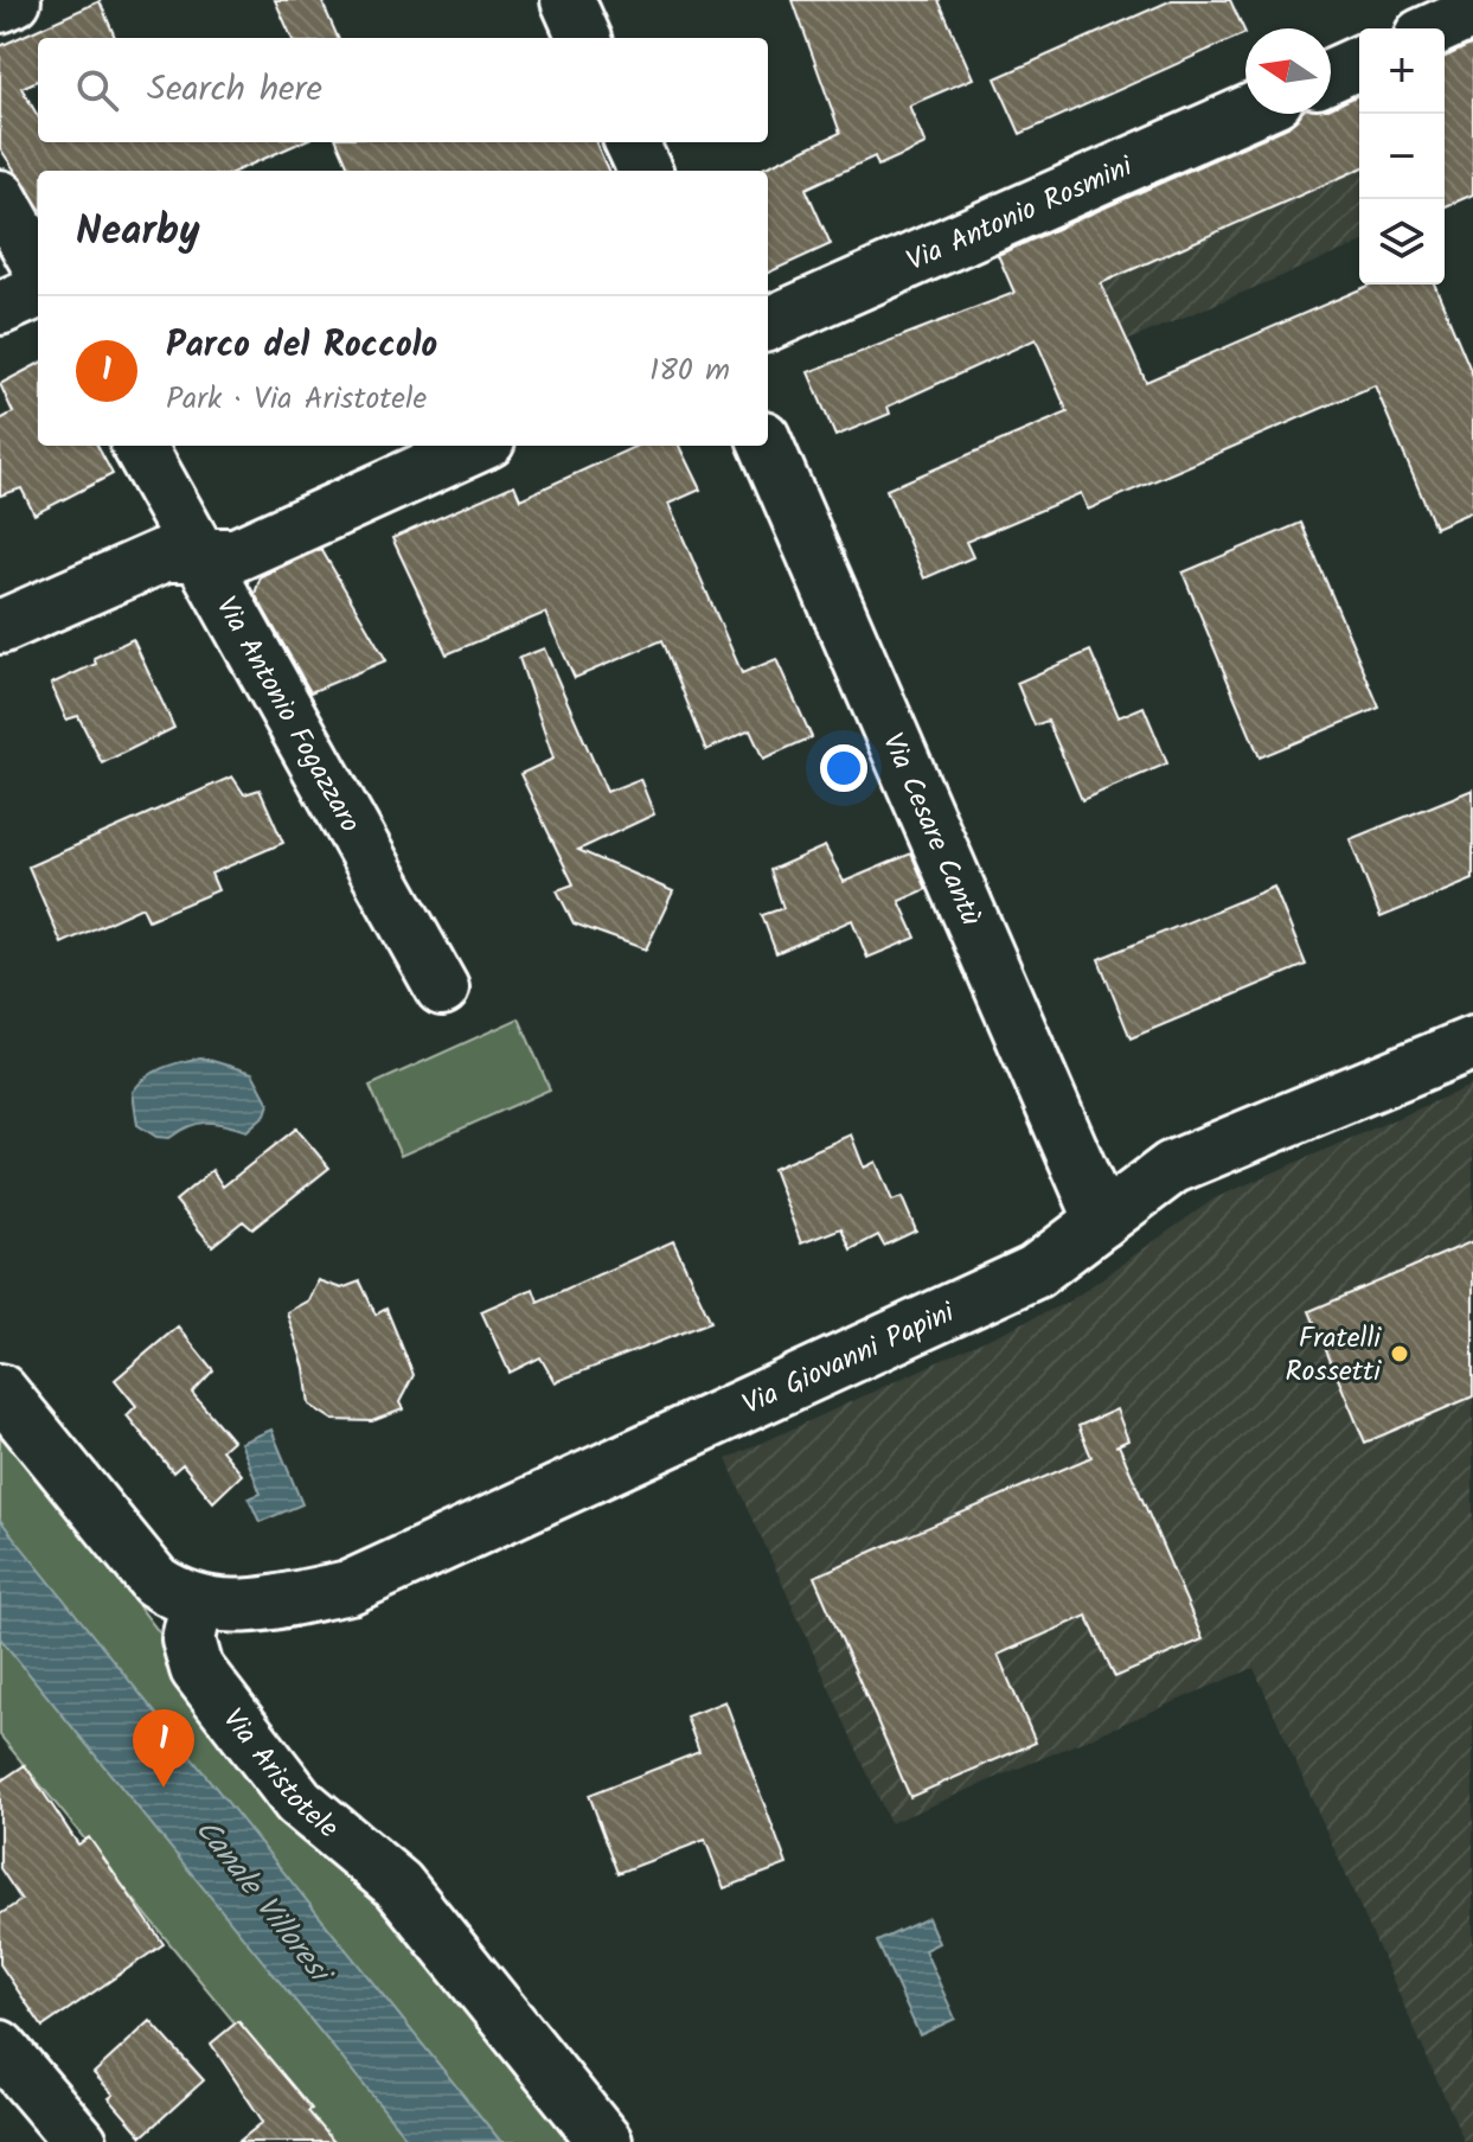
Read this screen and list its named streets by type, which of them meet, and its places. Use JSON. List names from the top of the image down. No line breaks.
{"streets":{"street":["Via Antonio Rosmini","Via Antonio Fogazzaro","Via Cesare Cantù","Via Giovanni Papini","Via Aristotele"]},"crossings":[["Via Cesare Cantù","Via Giovanni Papini"],["Via Giovanni Papini","Via Aristotele"]],"water":["Canale Villoresi"],"places":["Fratelli Rossetti"],"north":"left","page":{"map_buttons":["+","−"],"search":"Search here","heading":"Nearby","list":[{"mark":"1","name":"Parco del Roccolo","note":"Park · Via Aristotele","value":"180 m"}],"pins":"1"}}
